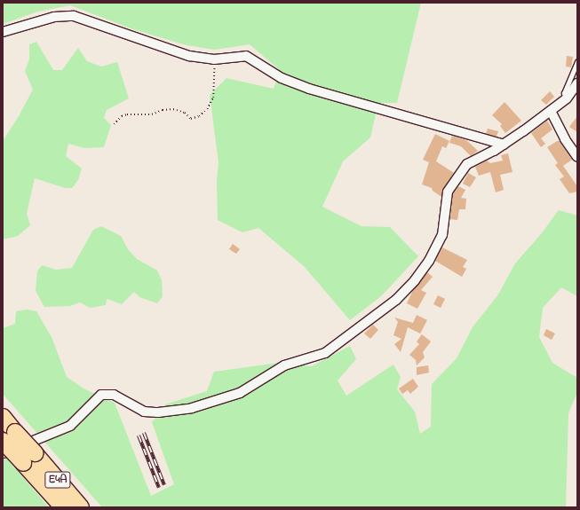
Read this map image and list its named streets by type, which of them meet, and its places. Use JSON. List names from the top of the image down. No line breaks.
{"streets":{"highway":["E4A"]}}
